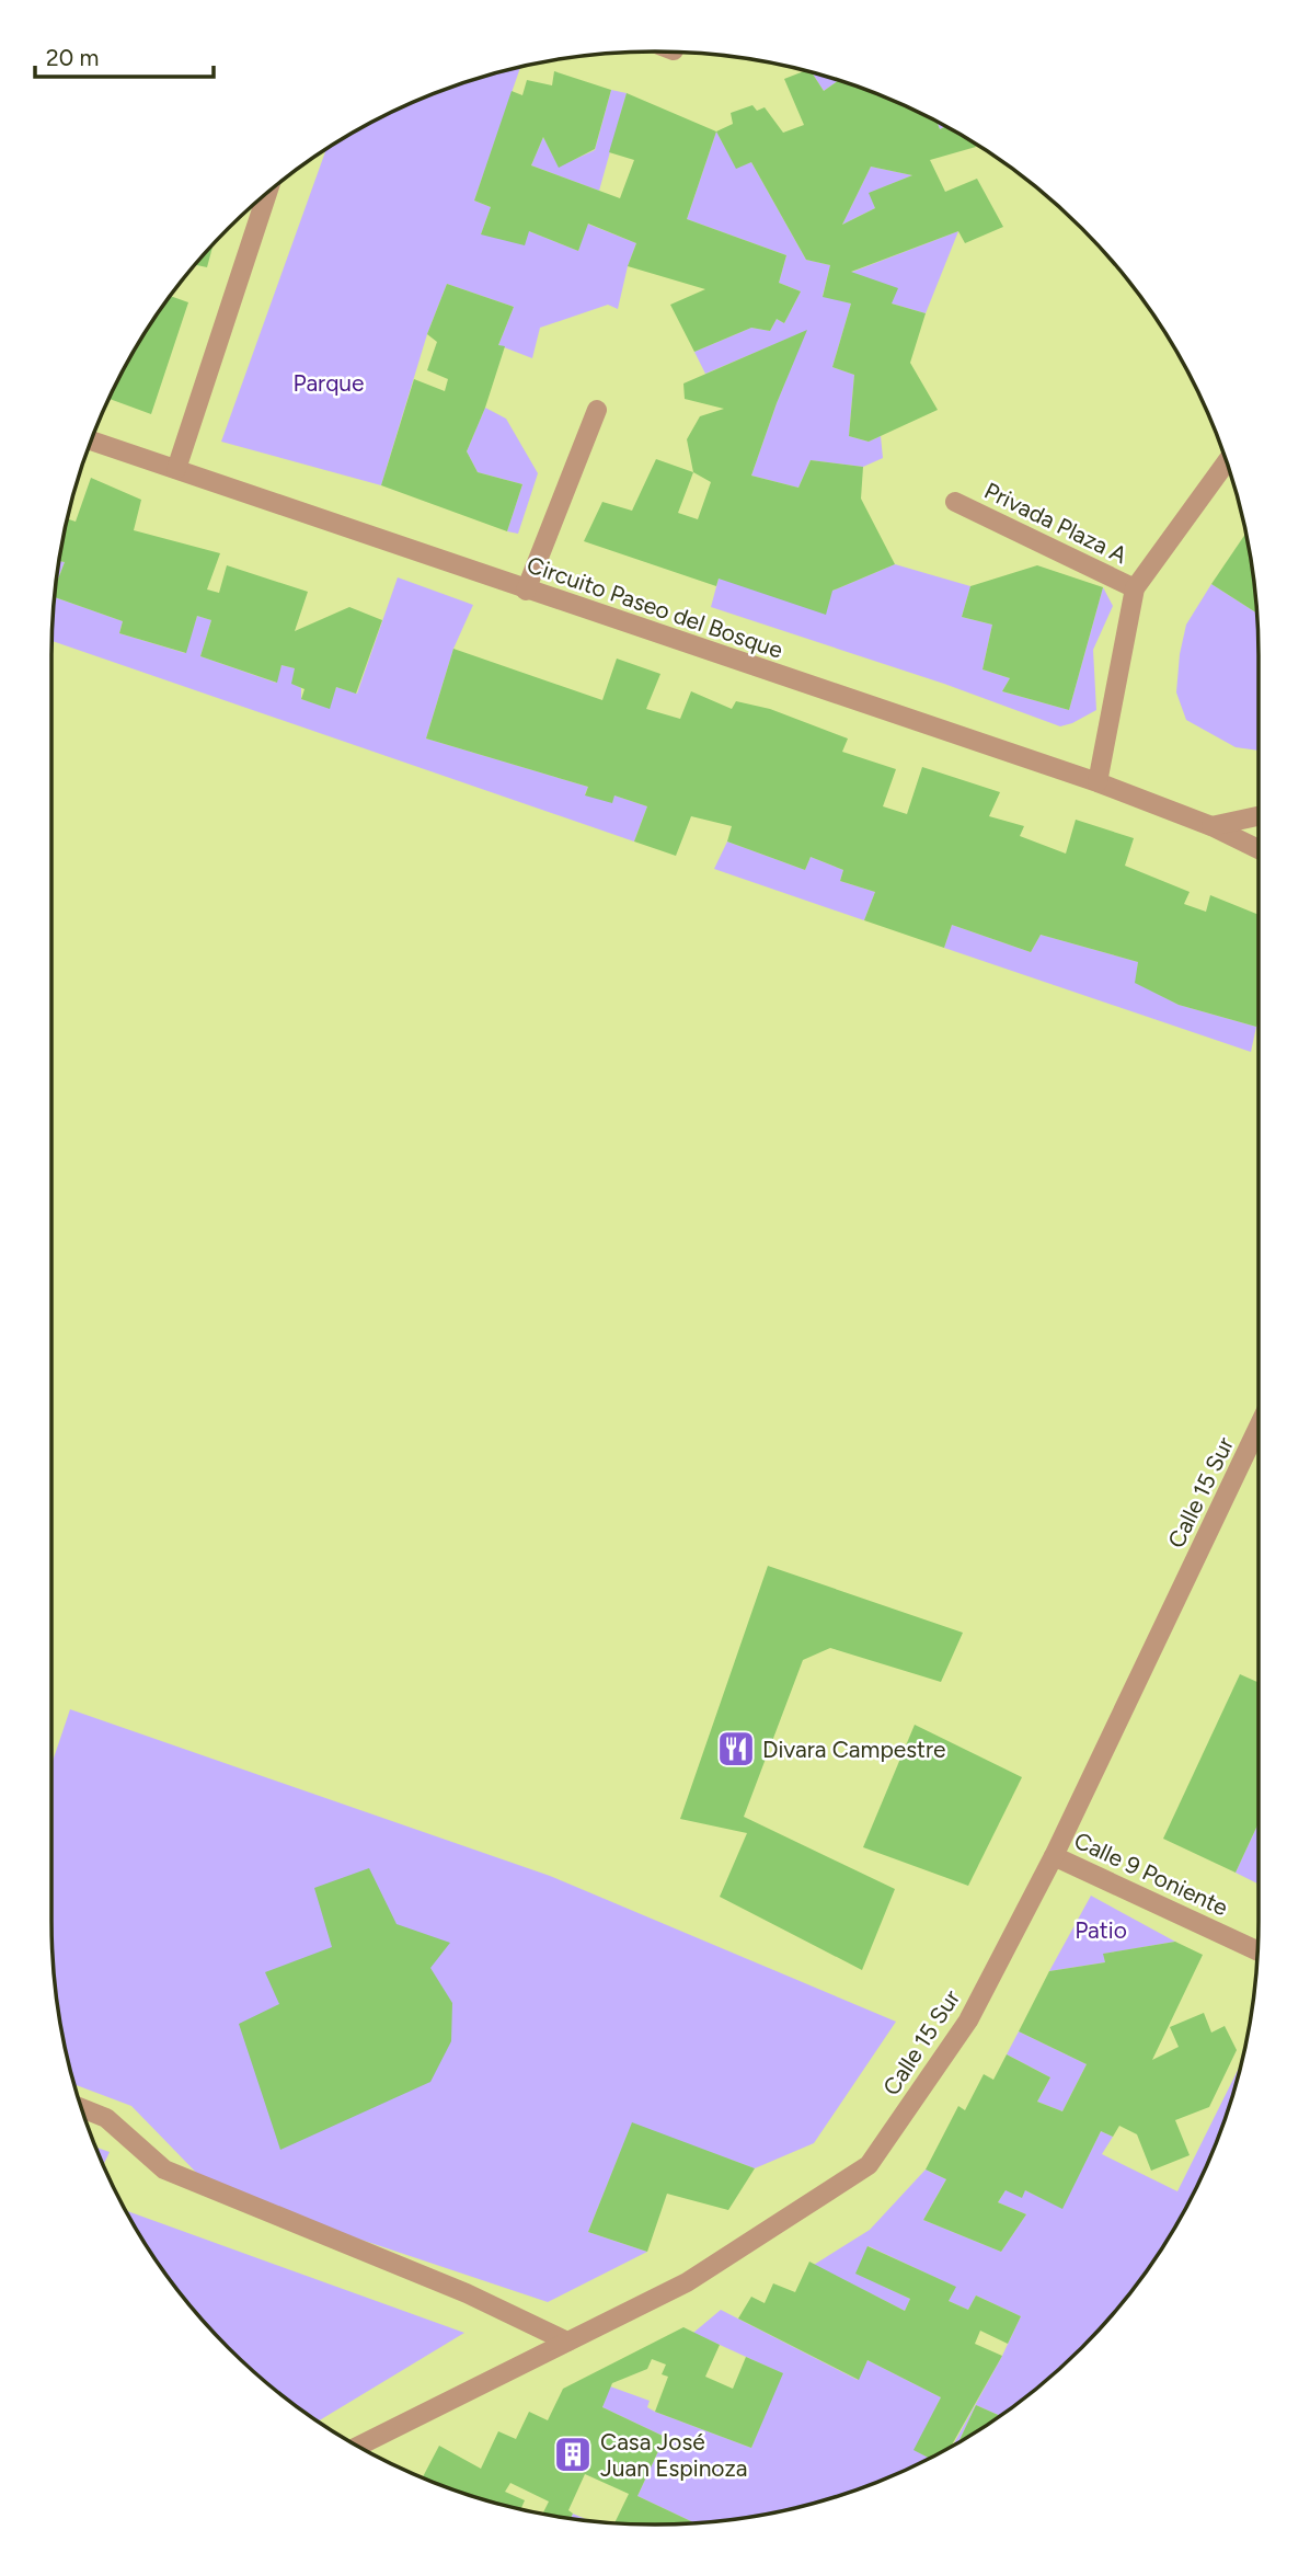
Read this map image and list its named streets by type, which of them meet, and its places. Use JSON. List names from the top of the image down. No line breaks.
{"streets":{"street":["Privada Plaza A","Circuito Paseo del Bosque","Calle 15 Sur","Calle 9 Poniente"]},"crossings":[["Calle 15 Sur","Calle 9 Poniente"]],"parks":["Parque","Patio"],"places":{"restaurant":["Divara Campestre"],"building":["Casa José Juan Espinoza"]},"scale_bar":"20 m"}
